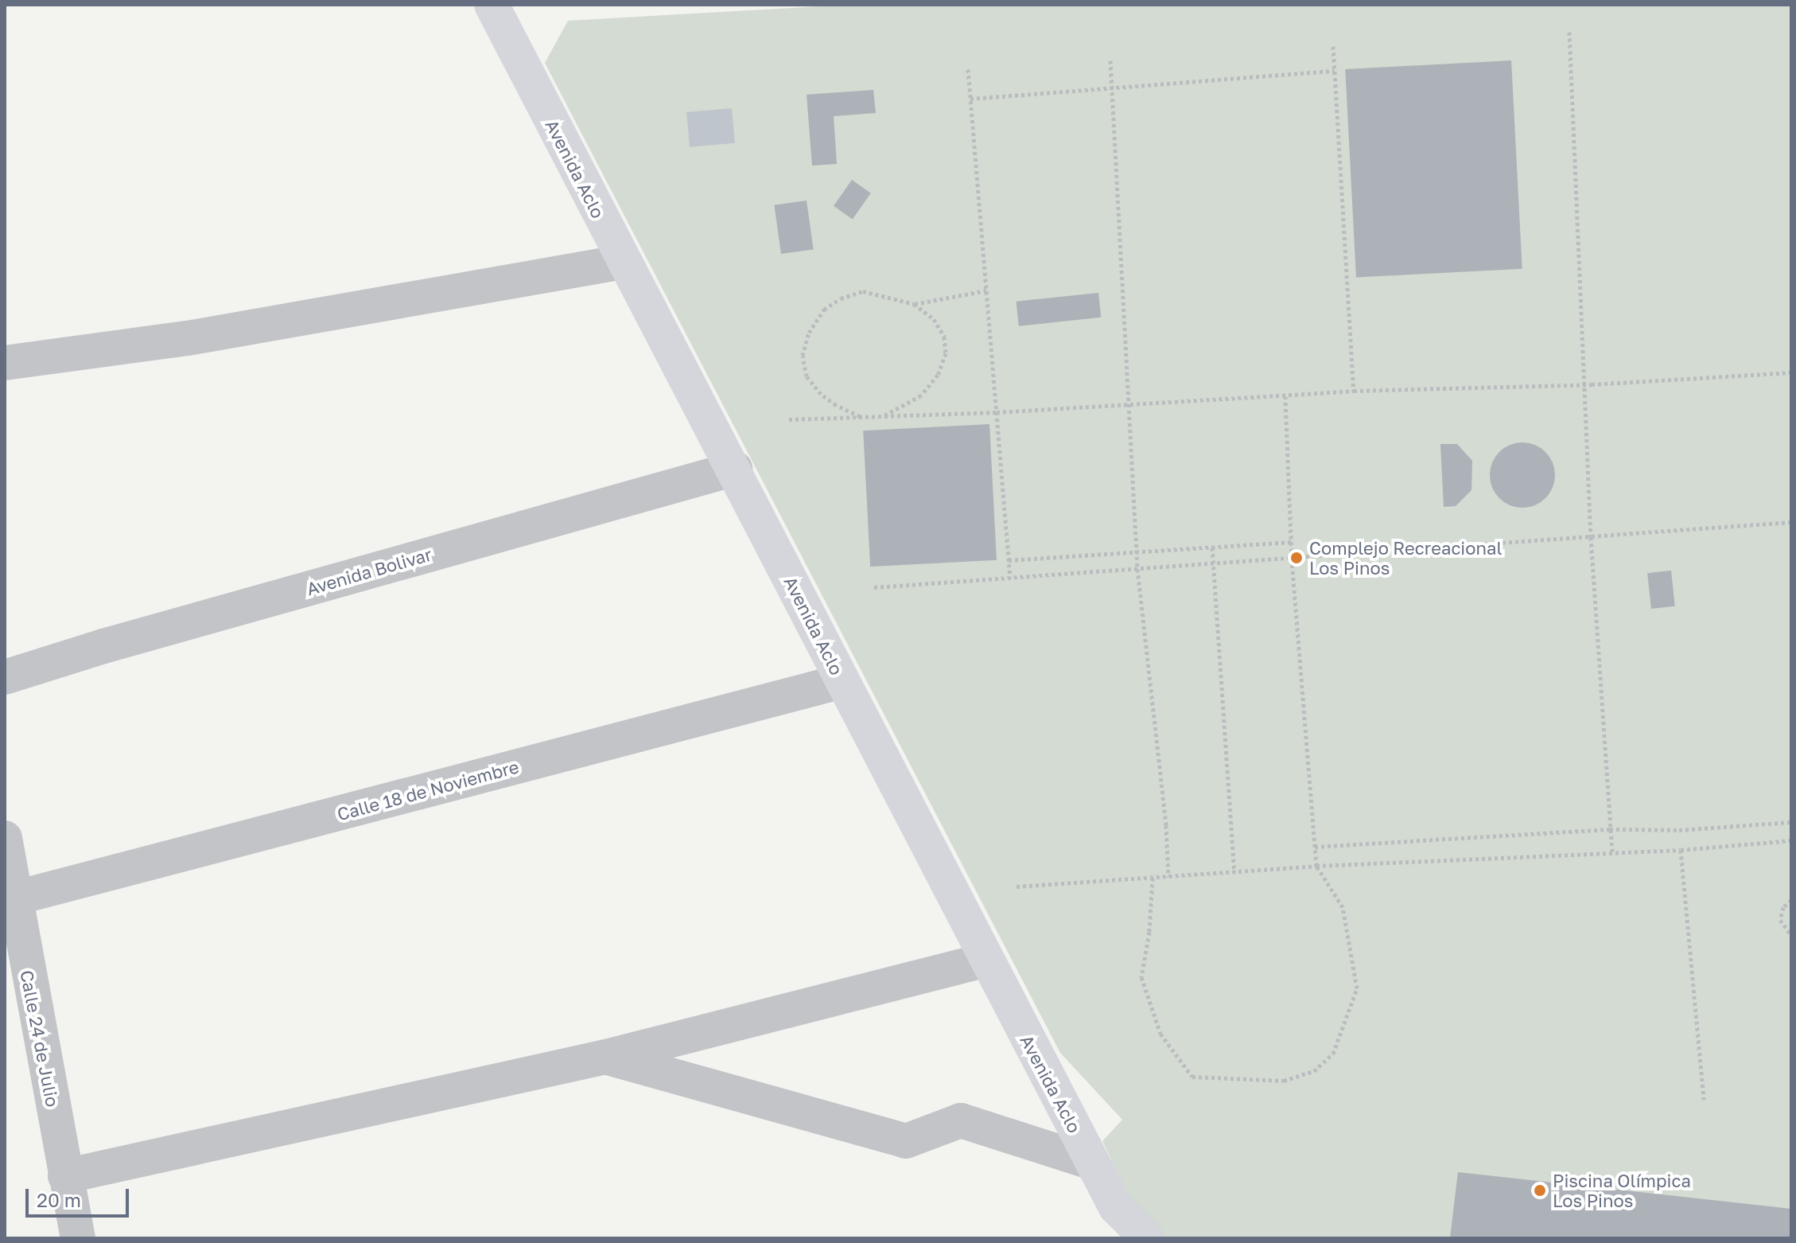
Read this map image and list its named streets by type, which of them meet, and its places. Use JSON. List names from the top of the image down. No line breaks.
{"streets":{"main road":["Avenida Aclo"],"street":["Avenida Bolivar","Calle 18 de Noviembre","Calle 24 de Julio"]},"crossings":[["Avenida Aclo","Avenida Bolivar"],["Avenida Aclo","Calle 18 de Noviembre"],["Calle 18 de Noviembre","Calle 24 de Julio"]],"places":["Complejo Recreacional Los Pinos","Piscina Olímpica Los Pinos"],"scale_bar":"20 m"}
